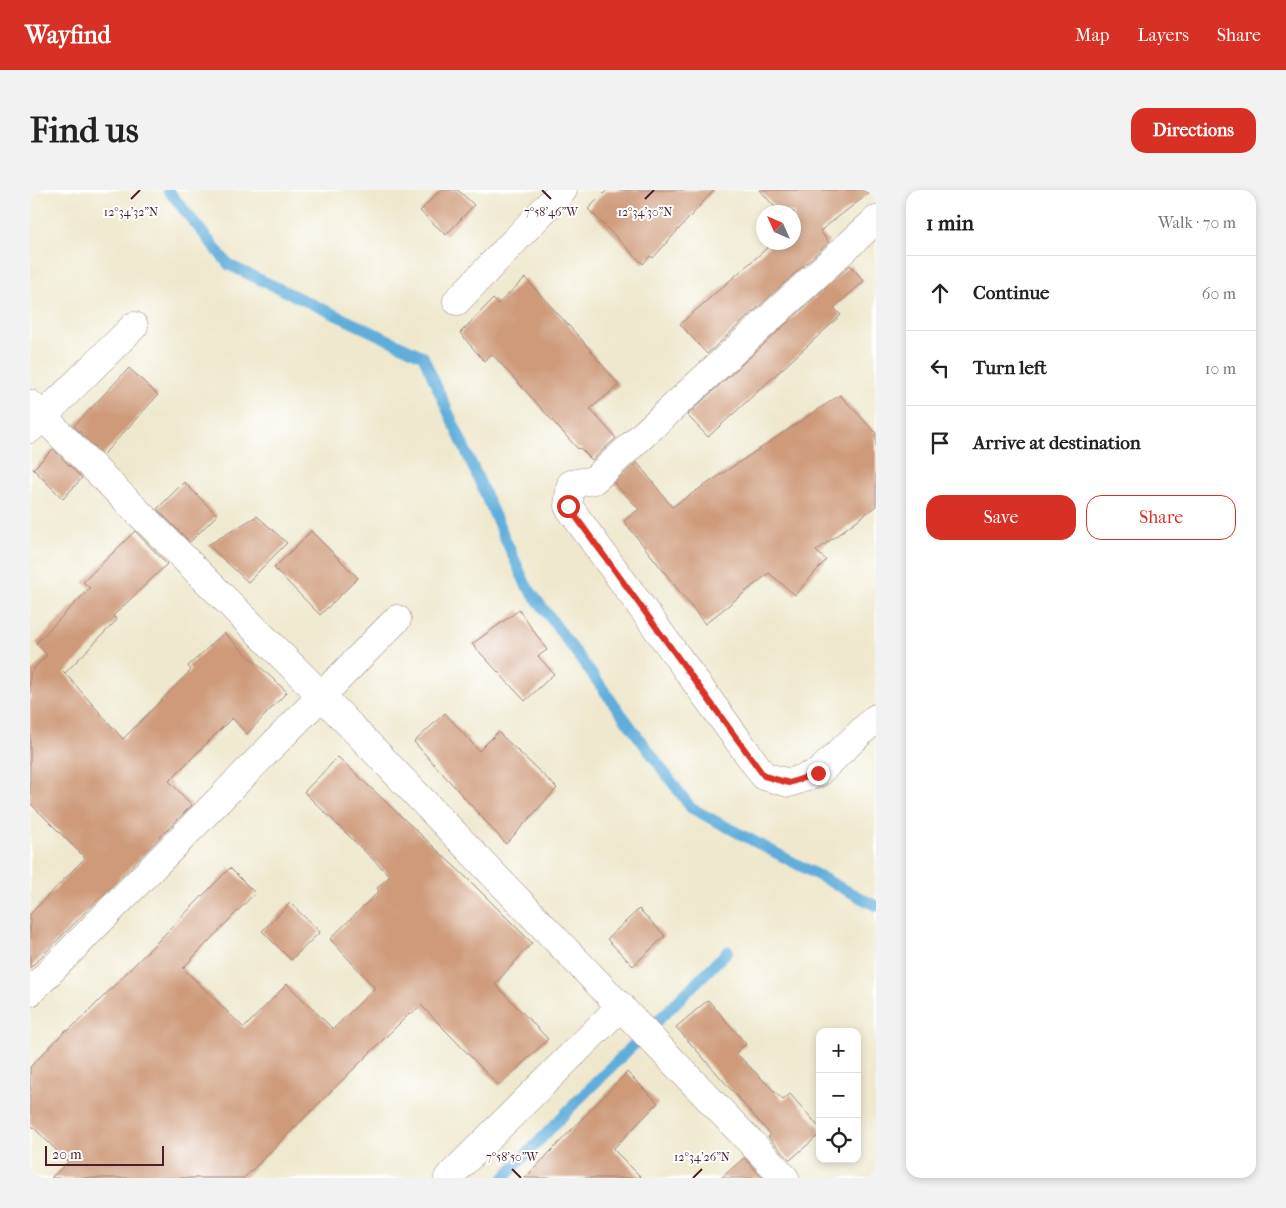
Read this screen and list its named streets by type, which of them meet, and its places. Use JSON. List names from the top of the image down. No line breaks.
{"scale_bar":"20 m","north":"top left","page":{"header":"Wayfind","nav":["Map","Layers","Share"],"buttons":["Directions",["Save","Share"]],"title":"Find us","heading":["1 min","Walk · 70 m"],"list":[["Continue","60 m"],["Turn left","10 m"],"Arrive at destination"],"map_buttons":["+","−"],"scale":"20 m"},"coordinates":["12°34'32\"N","7°58'46\"W","12°34'30\"N","12°34'26\"N","7°58'50\"W"]}
